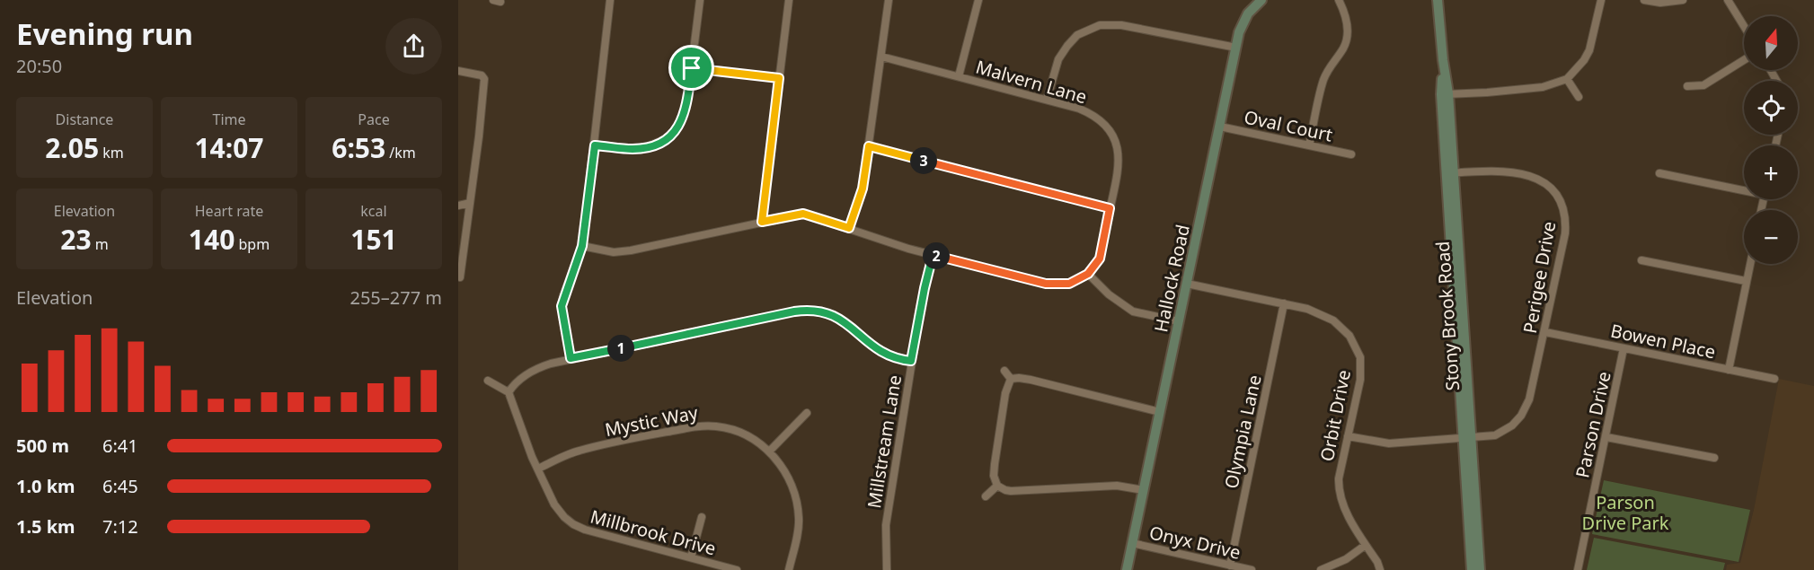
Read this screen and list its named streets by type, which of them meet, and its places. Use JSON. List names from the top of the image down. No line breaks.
{"streets":{"street":["Malvern Lane","Oval Court","Perigee Drive","Hallock Road","Stony Brook Road","Bowen Place","Orbit Drive","Mystic Way","Parson Drive","Olympia Lane","Millstream Lane","Millbrook Drive","Onyx Drive"]},"crossings":[["Oval Court","Hallock Road"],["Perigee Drive","Stony Brook Road"],["Perigee Drive","Bowen Place"],["Perigee Drive","Orbit Drive"],["Hallock Road","Orbit Drive"],["Hallock Road","Onyx Drive"],["Bowen Place","Parson Drive"],["Orbit Drive","Olympia Lane"],["Mystic Way","Millbrook Drive"],["Olympia Lane","Onyx Drive"]],"parks":["Parson Drive Park"],"north":"top","page":{"heading":["Evening run","20:50"],"map_buttons":["+","−"],"stats":[["Distance","2.05 km"],["Time","14:07"],["Pace","6:53 /km"],["Elevation","23 m"],["Heart rate","140 bpm"],["kcal","151"]],"pins":["3","2","1"],"chart":["Elevation","255–277 m"],"list":[{"name":"500 m","note":"6:41"},{"name":"1.0 km","note":"6:45"},{"name":"1.5 km","note":"7:12"}]}}
